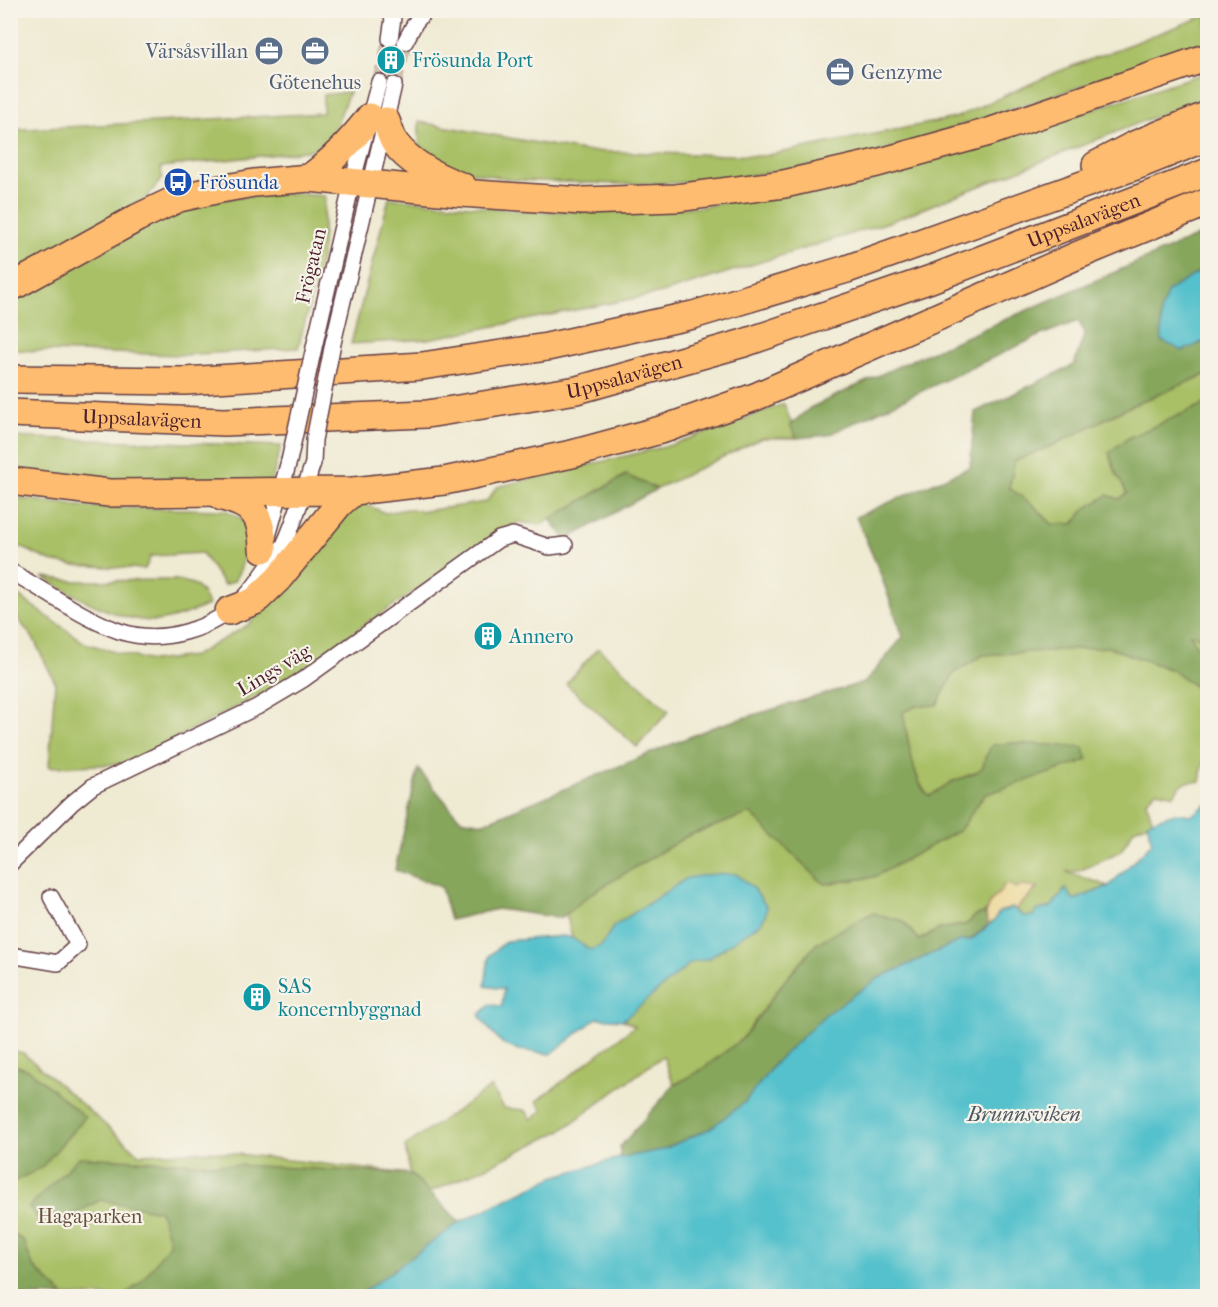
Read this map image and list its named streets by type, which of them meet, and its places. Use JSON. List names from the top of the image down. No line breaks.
{"streets":{"highway":["Uppsalavägen"],"street":["Frögatan","Lings väg"]},"water":["Brunnsviken"],"parks":["Hagaparken"],"places":{"office":["Värsåsvillan","Götenehus","Genzyme"],"building":["Frösunda Port","Annero","SAS koncernbyggnad"],"bus stop":["Frösunda"]}}
